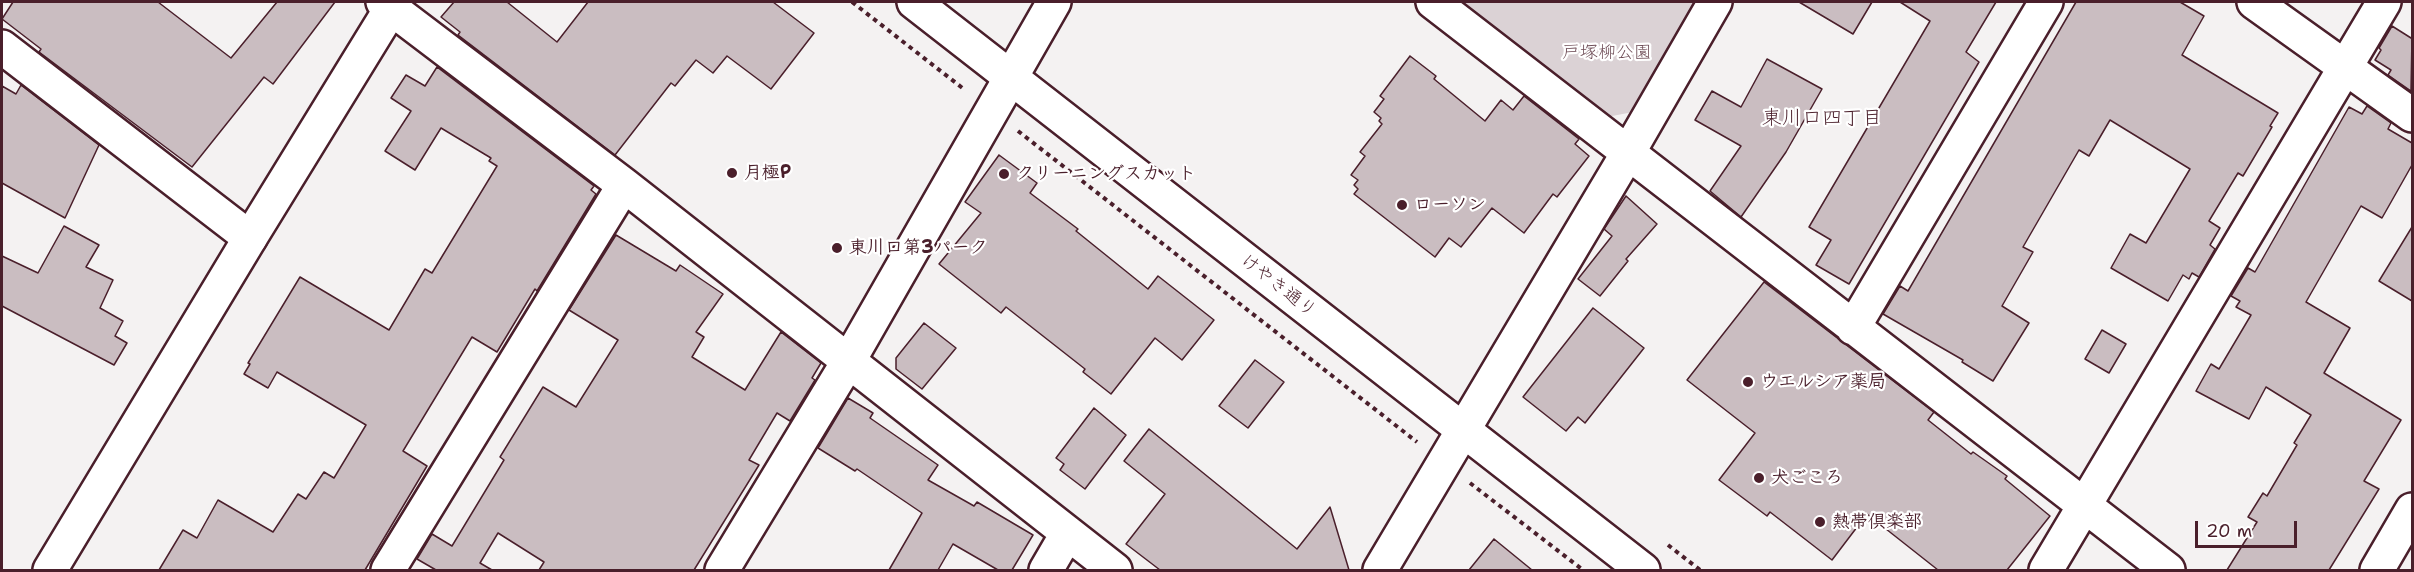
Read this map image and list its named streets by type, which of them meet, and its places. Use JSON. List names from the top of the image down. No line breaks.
{"streets":{"street":["けやき通り"]},"districts":["東川口四丁目"],"parks":["戸塚柳公園"],"places":["月極P","クリーニングスカット","ローソン","東川口第3パーク","ウエルシア薬局","犬ごころ","熱帯倶楽部"],"scale_bar":"20 m"}
